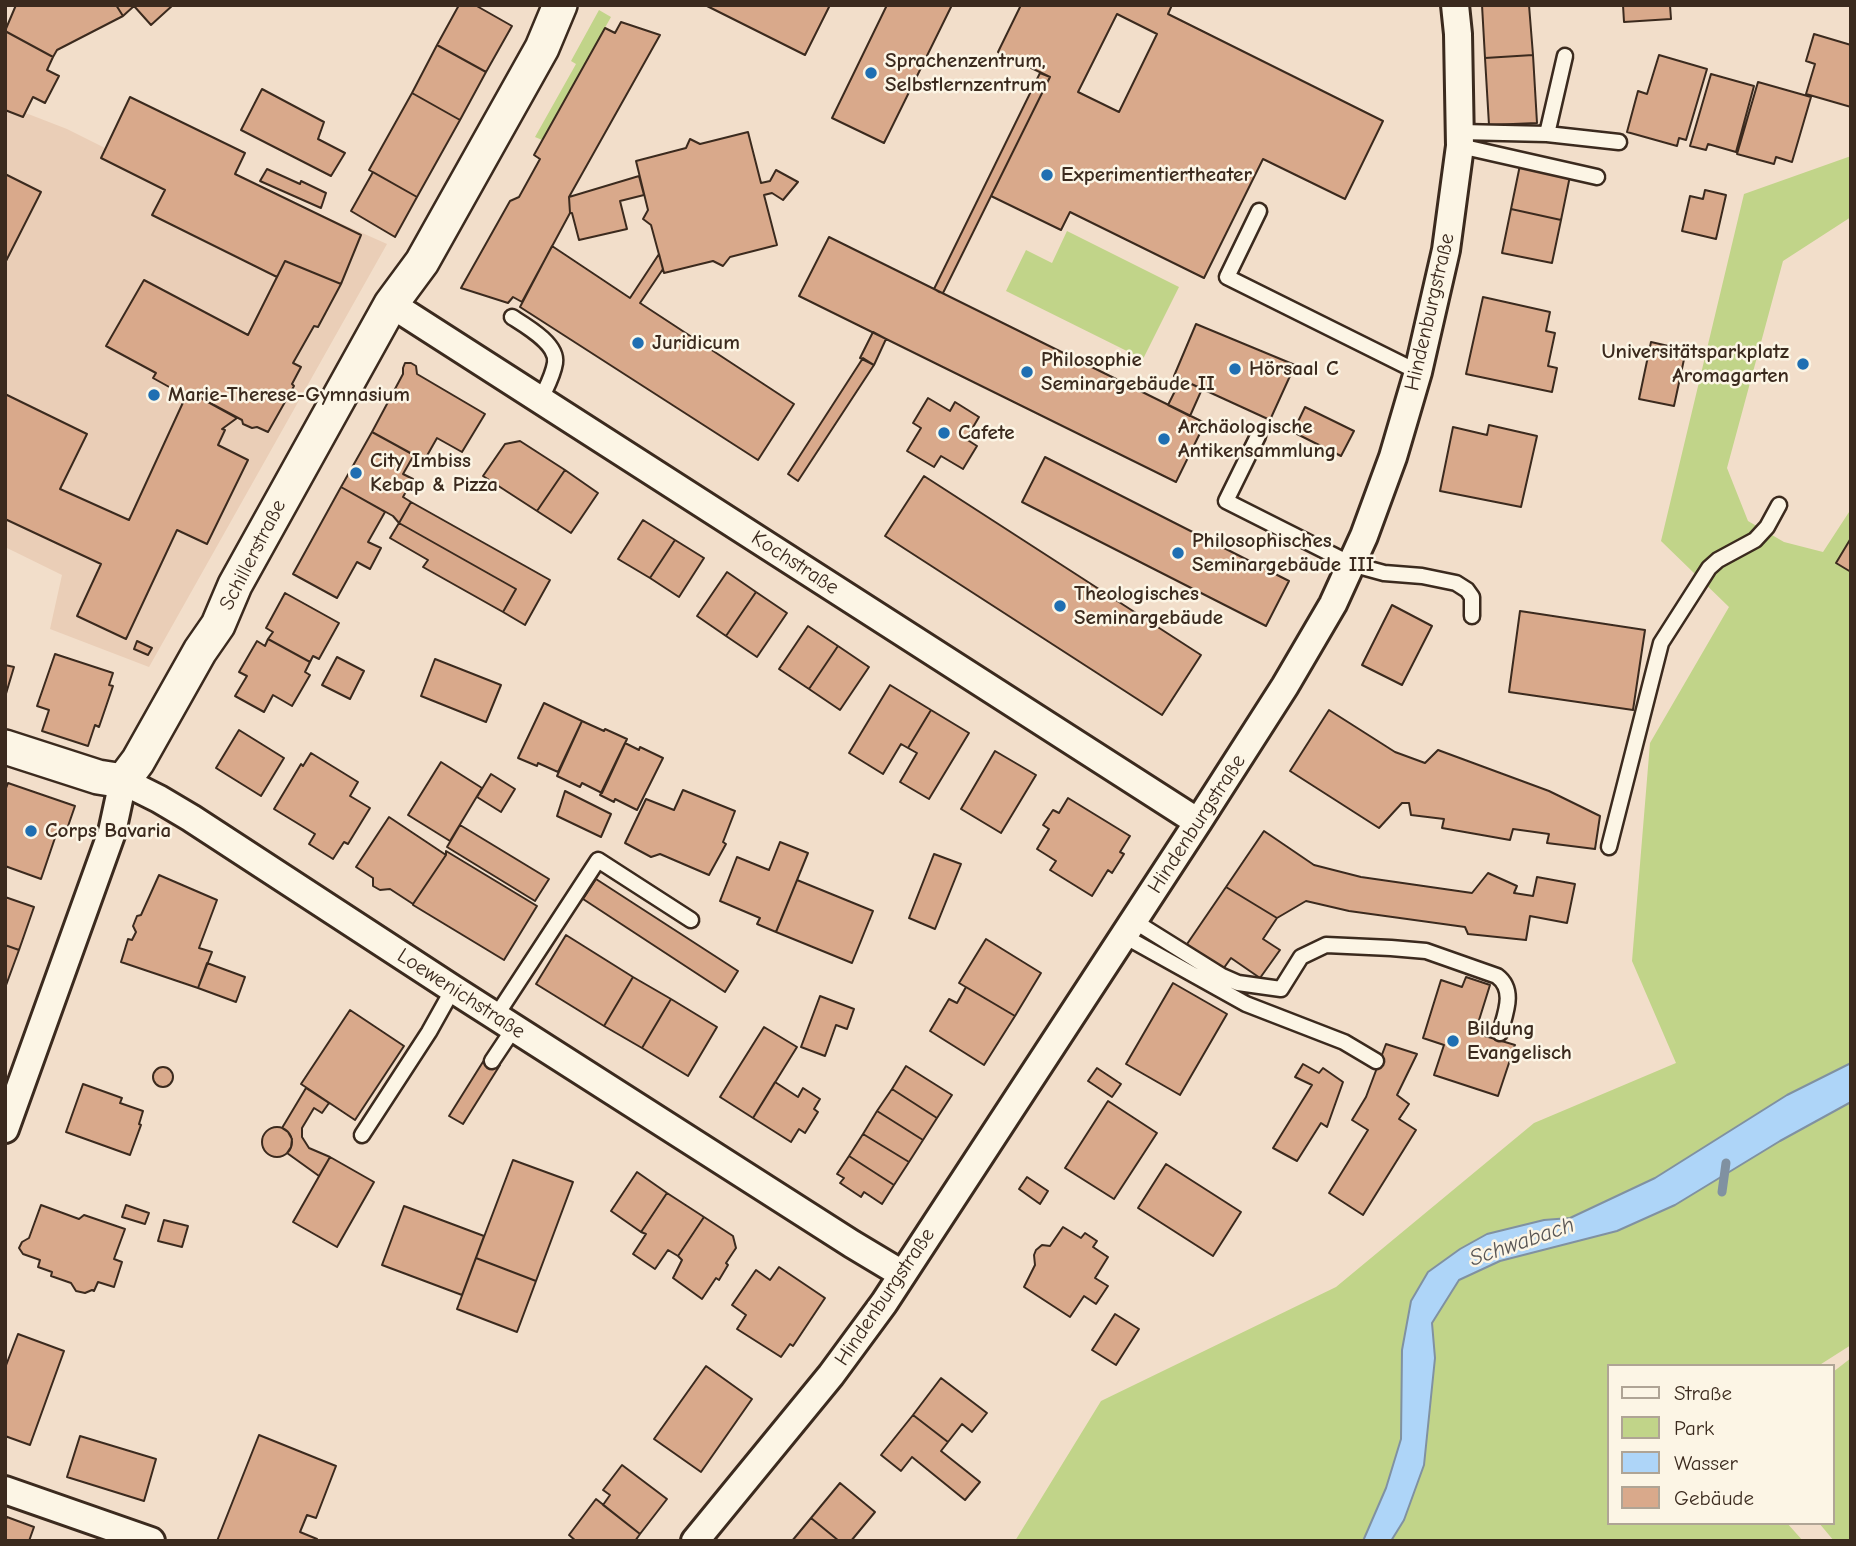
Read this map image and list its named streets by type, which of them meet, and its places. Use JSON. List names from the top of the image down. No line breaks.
{"streets":{"street":["Hindenburgstraße","Schillerstraße","Kochstraße","Loewenichstraße"]},"crossings":[["Hindenburgstraße","Kochstraße"],["Hindenburgstraße","Loewenichstraße"],["Schillerstraße","Kochstraße"],["Schillerstraße","Loewenichstraße"]],"water":["Schwabach"],"places":["Sprachenzentrum, Selbstlernzentrum","Experimentiertheater","Juridicum","Universitätsparkplatz Aromagarten","Hörsaal C","Philosophie Seminargebäude II","Marie-Therese-Gymnasium","Cafete","Archäologische Antikensammlung","City Imbiss Kebap & Pizza","Philosophisches Seminargebäude III","Theologisches Seminargebäude","Corps Bavaria","Bildung Evangelisch"],"legend":["Straße","Park","Wasser","Gebäude"]}
